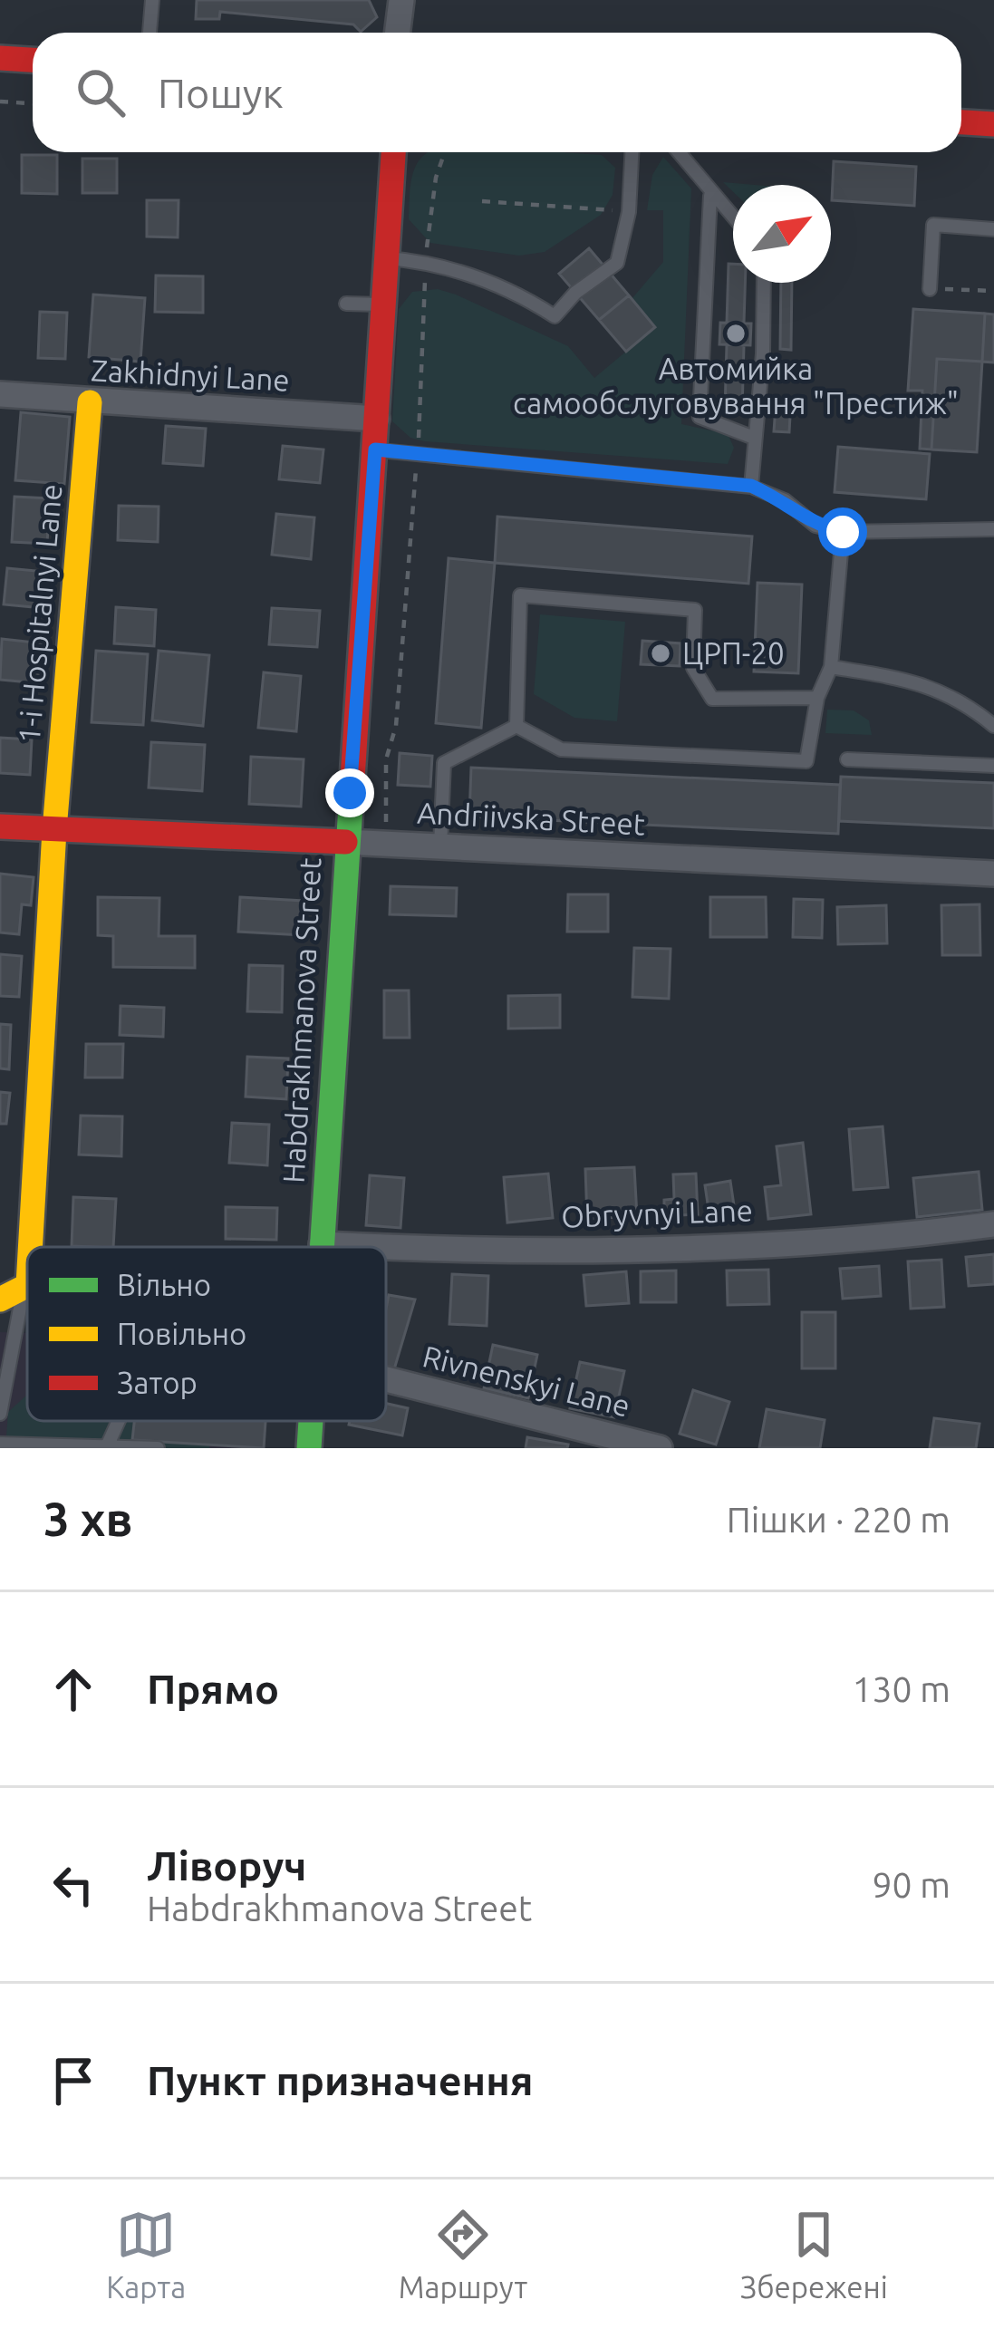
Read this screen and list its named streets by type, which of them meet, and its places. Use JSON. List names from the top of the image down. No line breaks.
{"streets":{"street":["Zakhidnyi Lane","1-i Hospitalnyi Lane","Andriivska Street","Habdrakhmanova Street","Obryvnyi Lane","Rivnenskyi Lane"]},"crossings":[["Zakhidnyi Lane","1-i Hospitalnyi Lane"],["Zakhidnyi Lane","Habdrakhmanova Street"],["1-i Hospitalnyi Lane","Andriivska Street"],["Andriivska Street","Habdrakhmanova Street"],["Habdrakhmanova Street","Obryvnyi Lane"]],"places":["Автомийка самообслуговування \"Престиж\"","ЦРП-20"],"legend":["Вільно","Повільно","Затор"],"north":"top right","page":{"search":"Пошук","heading":["3 хв","Пішки · 220 m"],"list":[["Прямо","130 m"],["Ліворуч","Habdrakhmanova Street","90 m"],"Пункт призначення"],"nav":["Карта","Маршрут","Збережені"]}}
